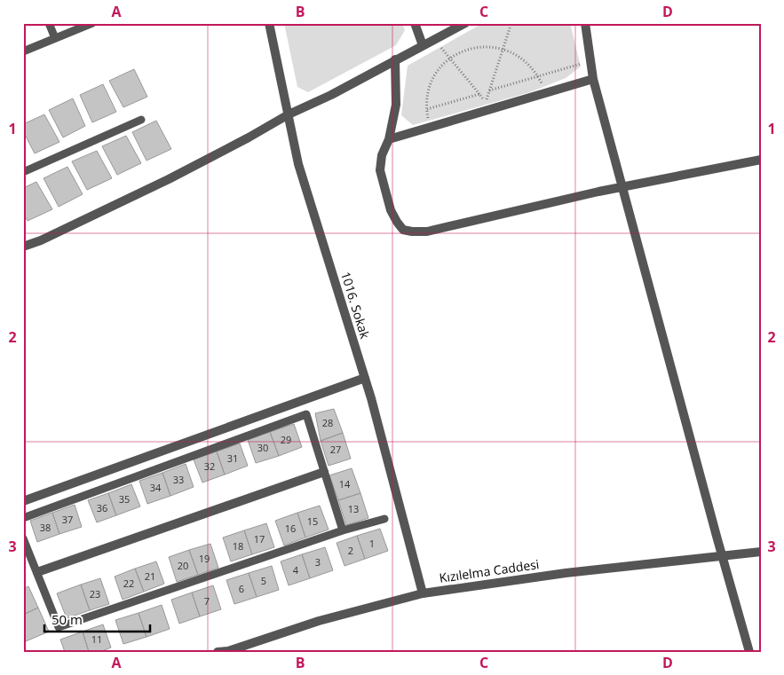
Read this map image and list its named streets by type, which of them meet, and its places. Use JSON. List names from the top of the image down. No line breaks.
{"streets":{"street":["1016. Sokak","Kızılelma Caddesi"]},"crossings":[["1016. Sokak","Kızılelma Caddesi"]],"house_numbers":["28","29","30","27","31","32","33","14","34","35","36","13","37","15","38","16","17","1","18","2","19","3","20","4","21","5","22","6","23","7","11"],"scale_bar":"50 m","grid":{"columns":["A","B","C","D"],"rows":["1","2","3"]}}
